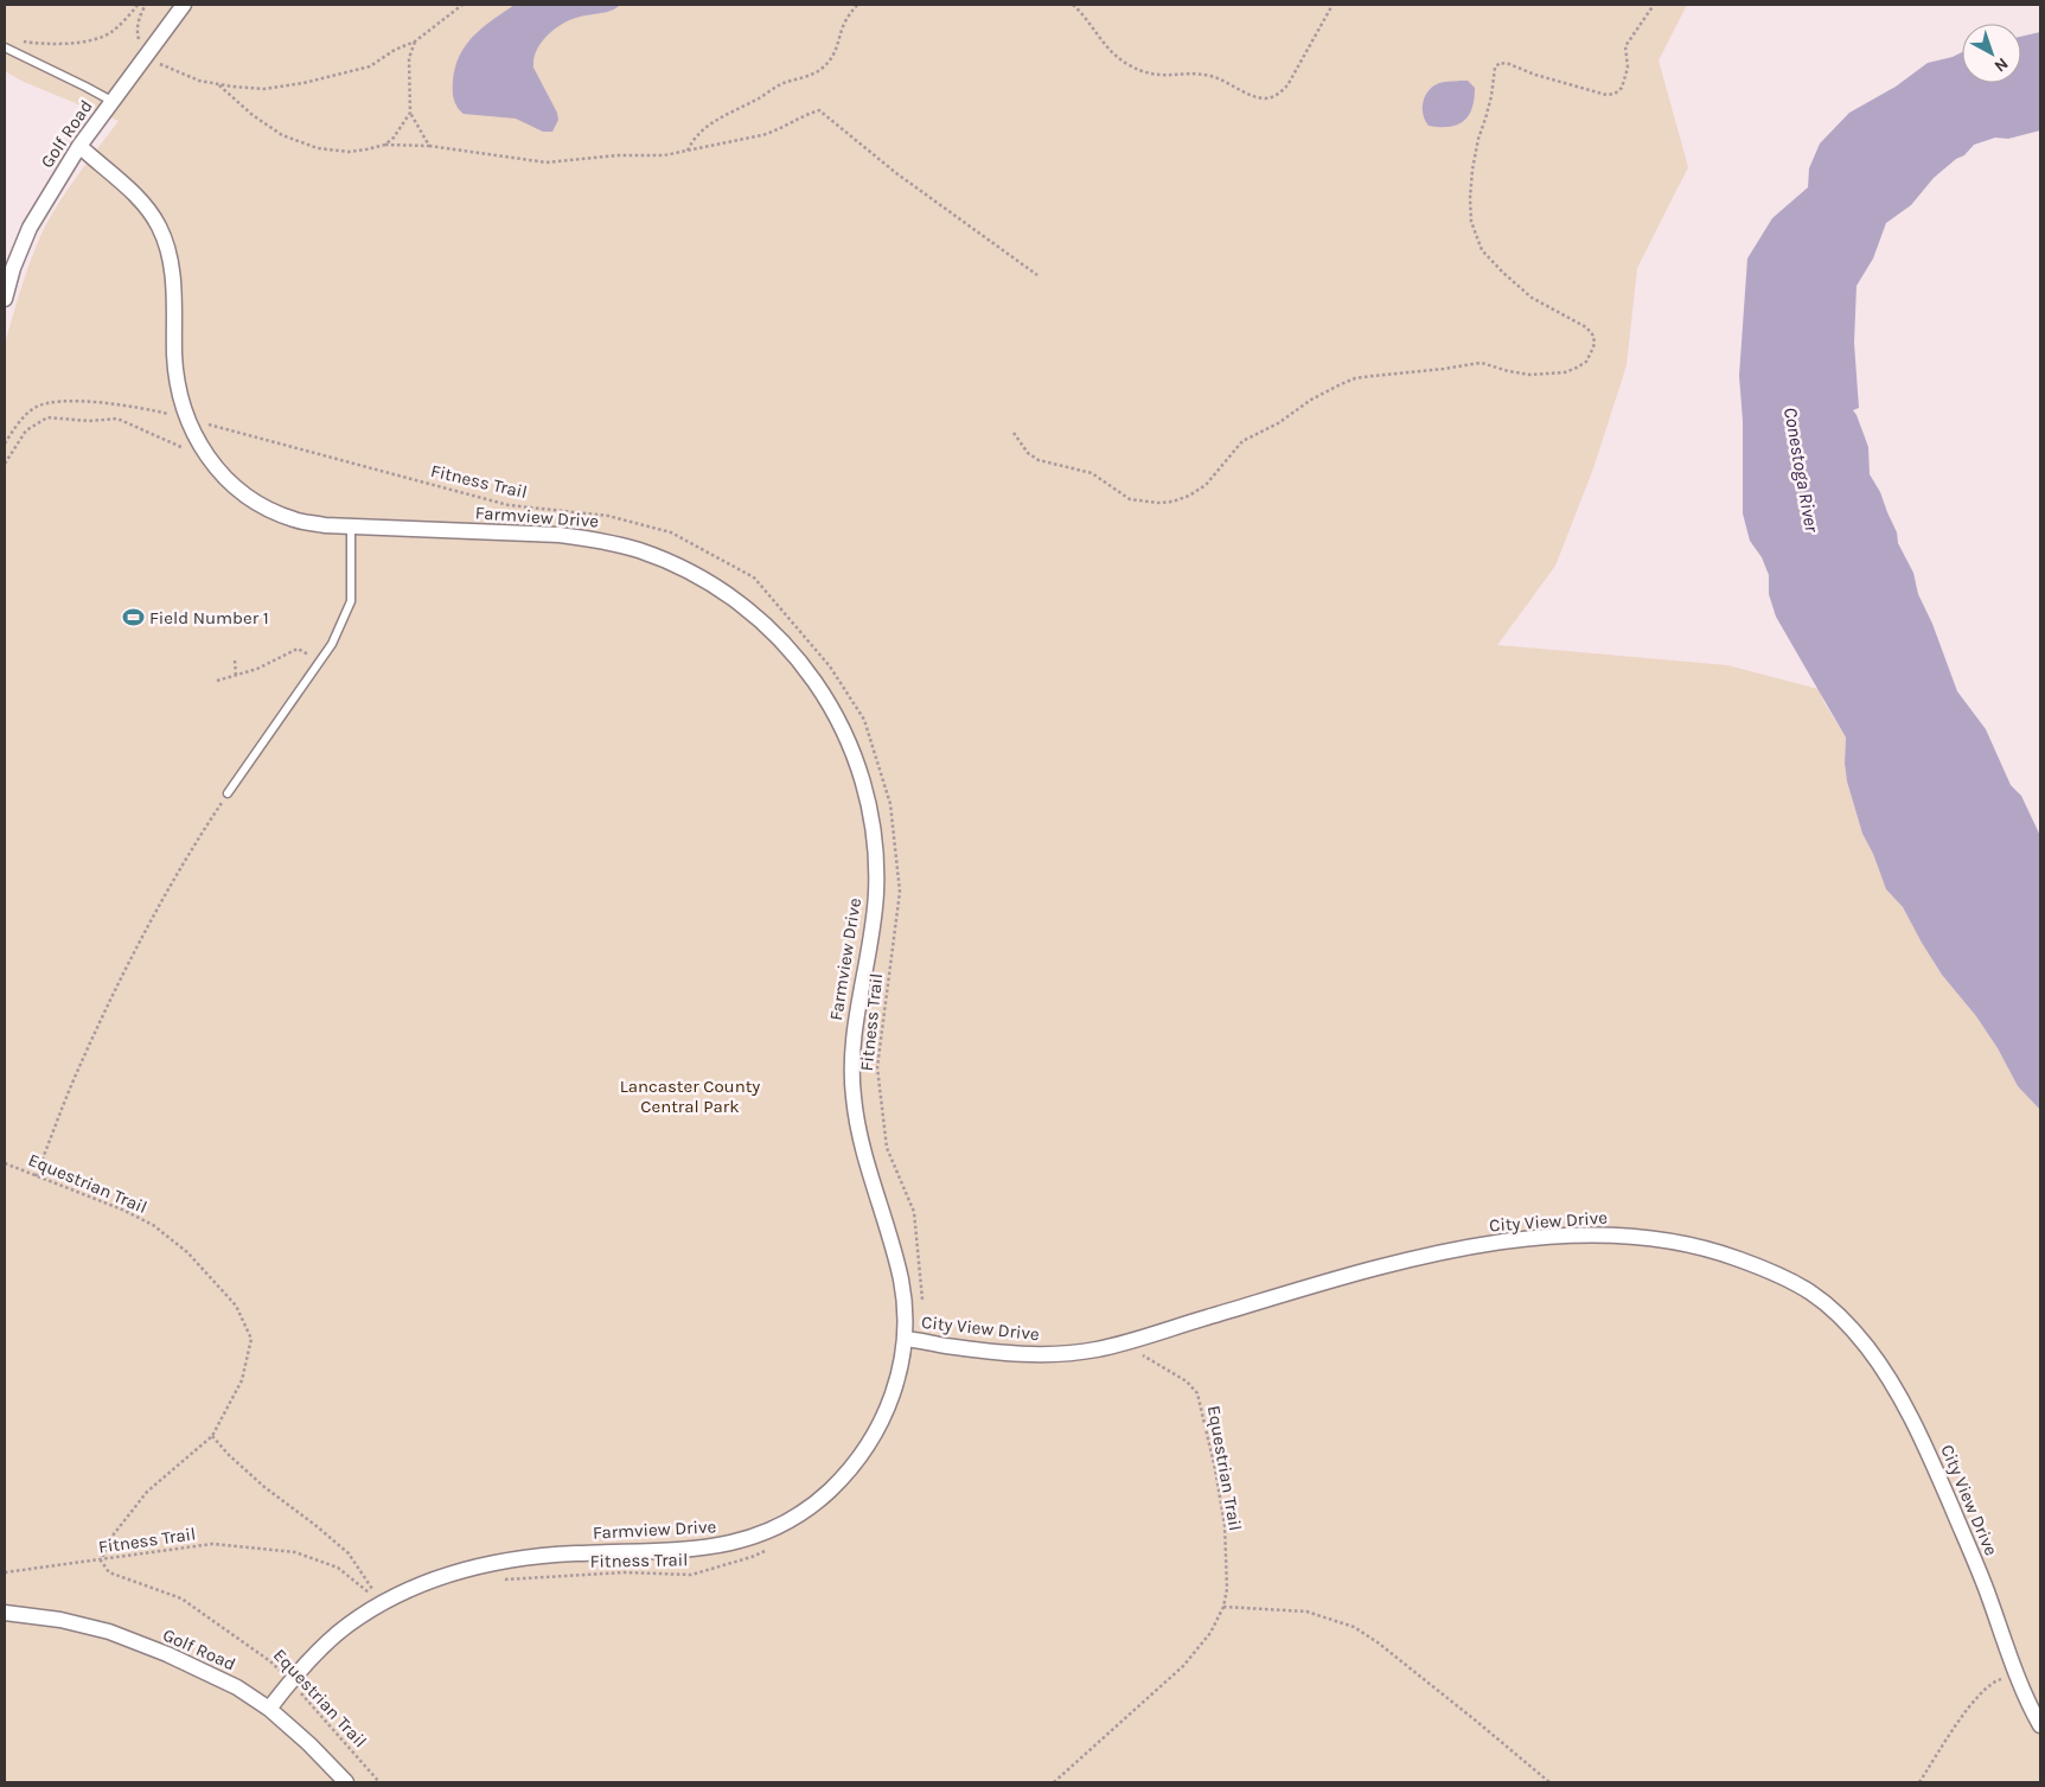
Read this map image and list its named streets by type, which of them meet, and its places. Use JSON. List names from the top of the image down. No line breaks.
{"streets":{"street":["Golf Road","Farmview Drive","City View Drive"],"path":["Fitness Trail","Equestrian Trail"]},"crossings":[["Golf Road","Farmview Drive"],["Fitness Trail","Farmview Drive"],["Fitness Trail","Equestrian Trail"],["Farmview Drive","Equestrian Trail"],["Farmview Drive","City View Drive"],["Equestrian Trail","City View Drive"]],"water":["Conestoga River"],"parks":["Lancaster County Central Park"],"places":{"sports":["Field Number 1"]},"north":"bottom right"}
